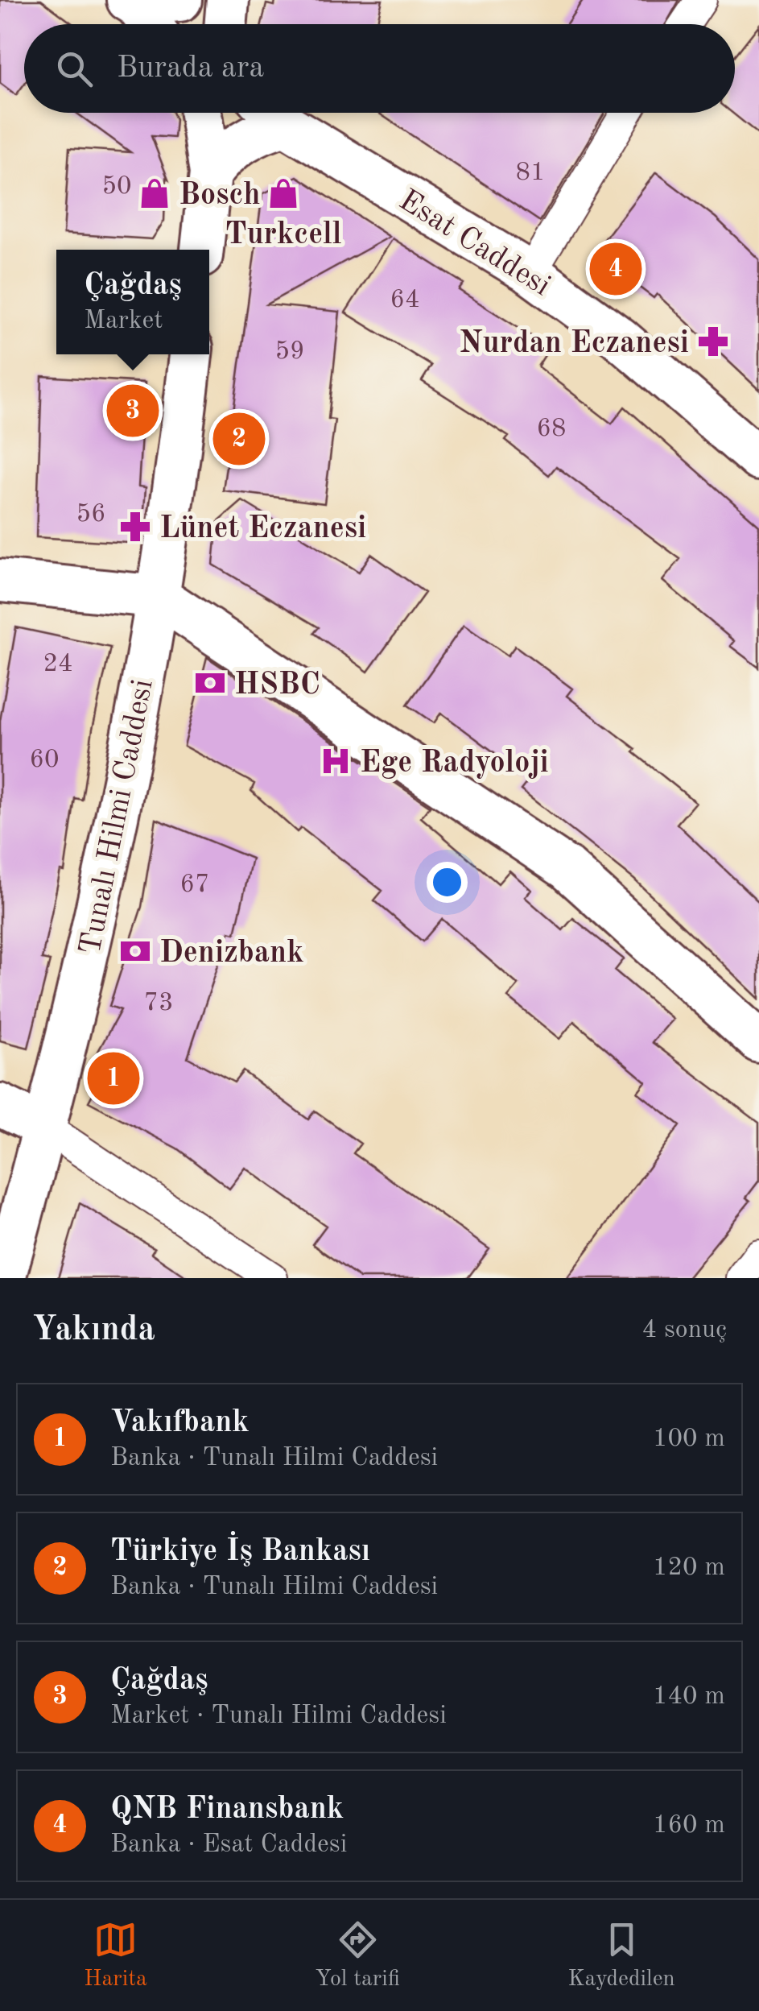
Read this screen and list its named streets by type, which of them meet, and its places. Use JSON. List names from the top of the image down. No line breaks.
{"streets":{"main road":["Esat Caddesi","Tunalı Hilmi Caddesi"]},"places":{"shop":["Bosch","Turkcell"],"pharmacy":["Nurdan Eczanesi","Lünet Eczanesi"],"bank":["HSBC","Denizbank"],"hospital":["Ege Radyoloji"]},"house_numbers":["81","50","64","59","68","56","24","60","67","73"],"page":{"search":"Burada ara","pins":["4","3","2","1"],"popup":["Çağdaş","Market"],"heading":["Yakında","4 sonuç"],"list":[{"mark":"1","name":"Vakıfbank","note":"Banka · Tunalı Hilmi Caddesi","value":"100 m"},{"mark":"2","name":"Türkiye İş Bankası","note":"Banka · Tunalı Hilmi Caddesi","value":"120 m"},{"mark":"3","name":"Çağdaş","note":"Market · Tunalı Hilmi Caddesi","value":"140 m"},{"mark":"4","name":"QNB Finansbank","note":"Banka · Esat Caddesi","value":"160 m"}],"nav":["Harita","Yol tarifi","Kaydedilen"]}}
